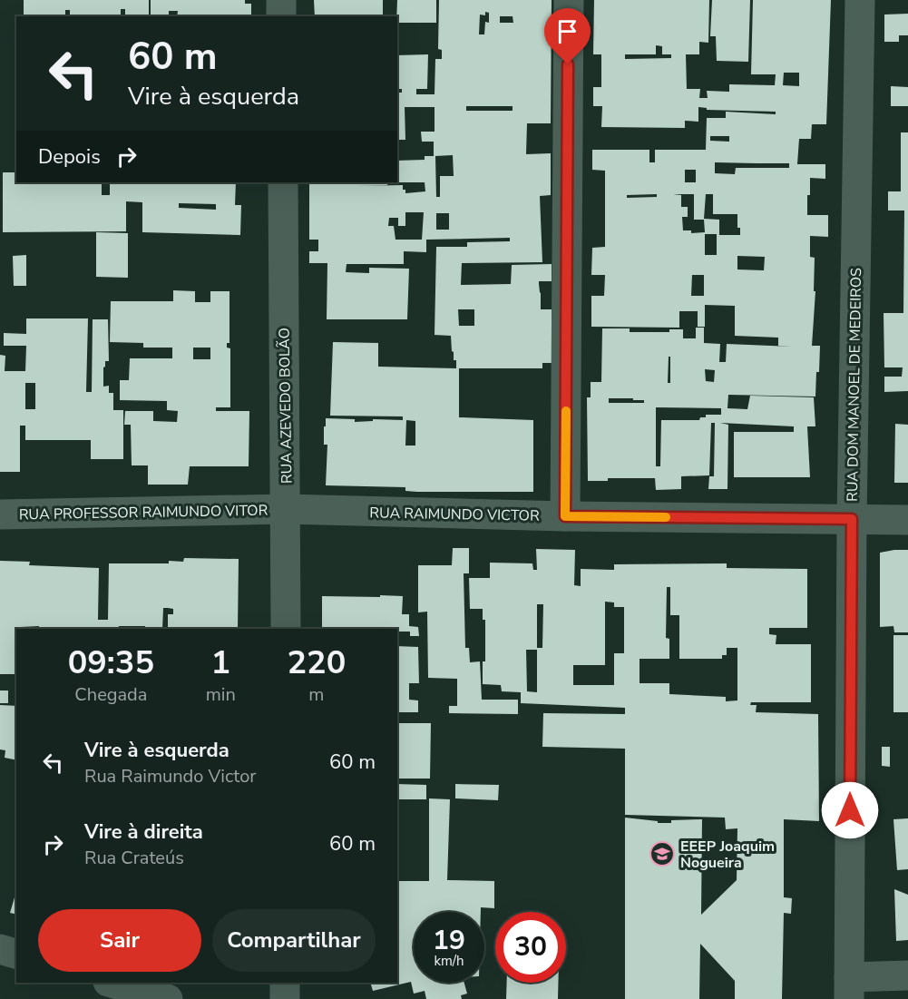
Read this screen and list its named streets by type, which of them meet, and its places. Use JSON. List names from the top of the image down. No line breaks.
{"streets":{"street":["RUA DOM MANOEL DE MEDEIROS","RUA AZEVEDO BOLÃO","RUA PROFESSOR RAIMUNDO VITOR","RUA RAIMUNDO VICTOR"]},"crossings":[["RUA DOM MANOEL DE MEDEIROS","RUA RAIMUNDO VICTOR"],["RUA AZEVEDO BOLÃO","RUA PROFESSOR RAIMUNDO VITOR"],["RUA AZEVEDO BOLÃO","RUA RAIMUNDO VICTOR"],["RUA PROFESSOR RAIMUNDO VITOR","RUA RAIMUNDO VICTOR"]],"places":{"school or university":["EEEP Joaquim Nogueira"]},"page":{"turn":["60 m","Vire à esquerda"],"then":"Depois","eta":["09:35","Chegada","1","min","220","m"],"list":[{"name":"Vire à esquerda","note":"Rua Raimundo Victor","value":"60 m"},{"name":"Vire à direita","note":"Rua Crateús","value":"60 m"}],"buttons":["Sair","Compartilhar"],"speed":"19 km/h","limit":"30"}}
